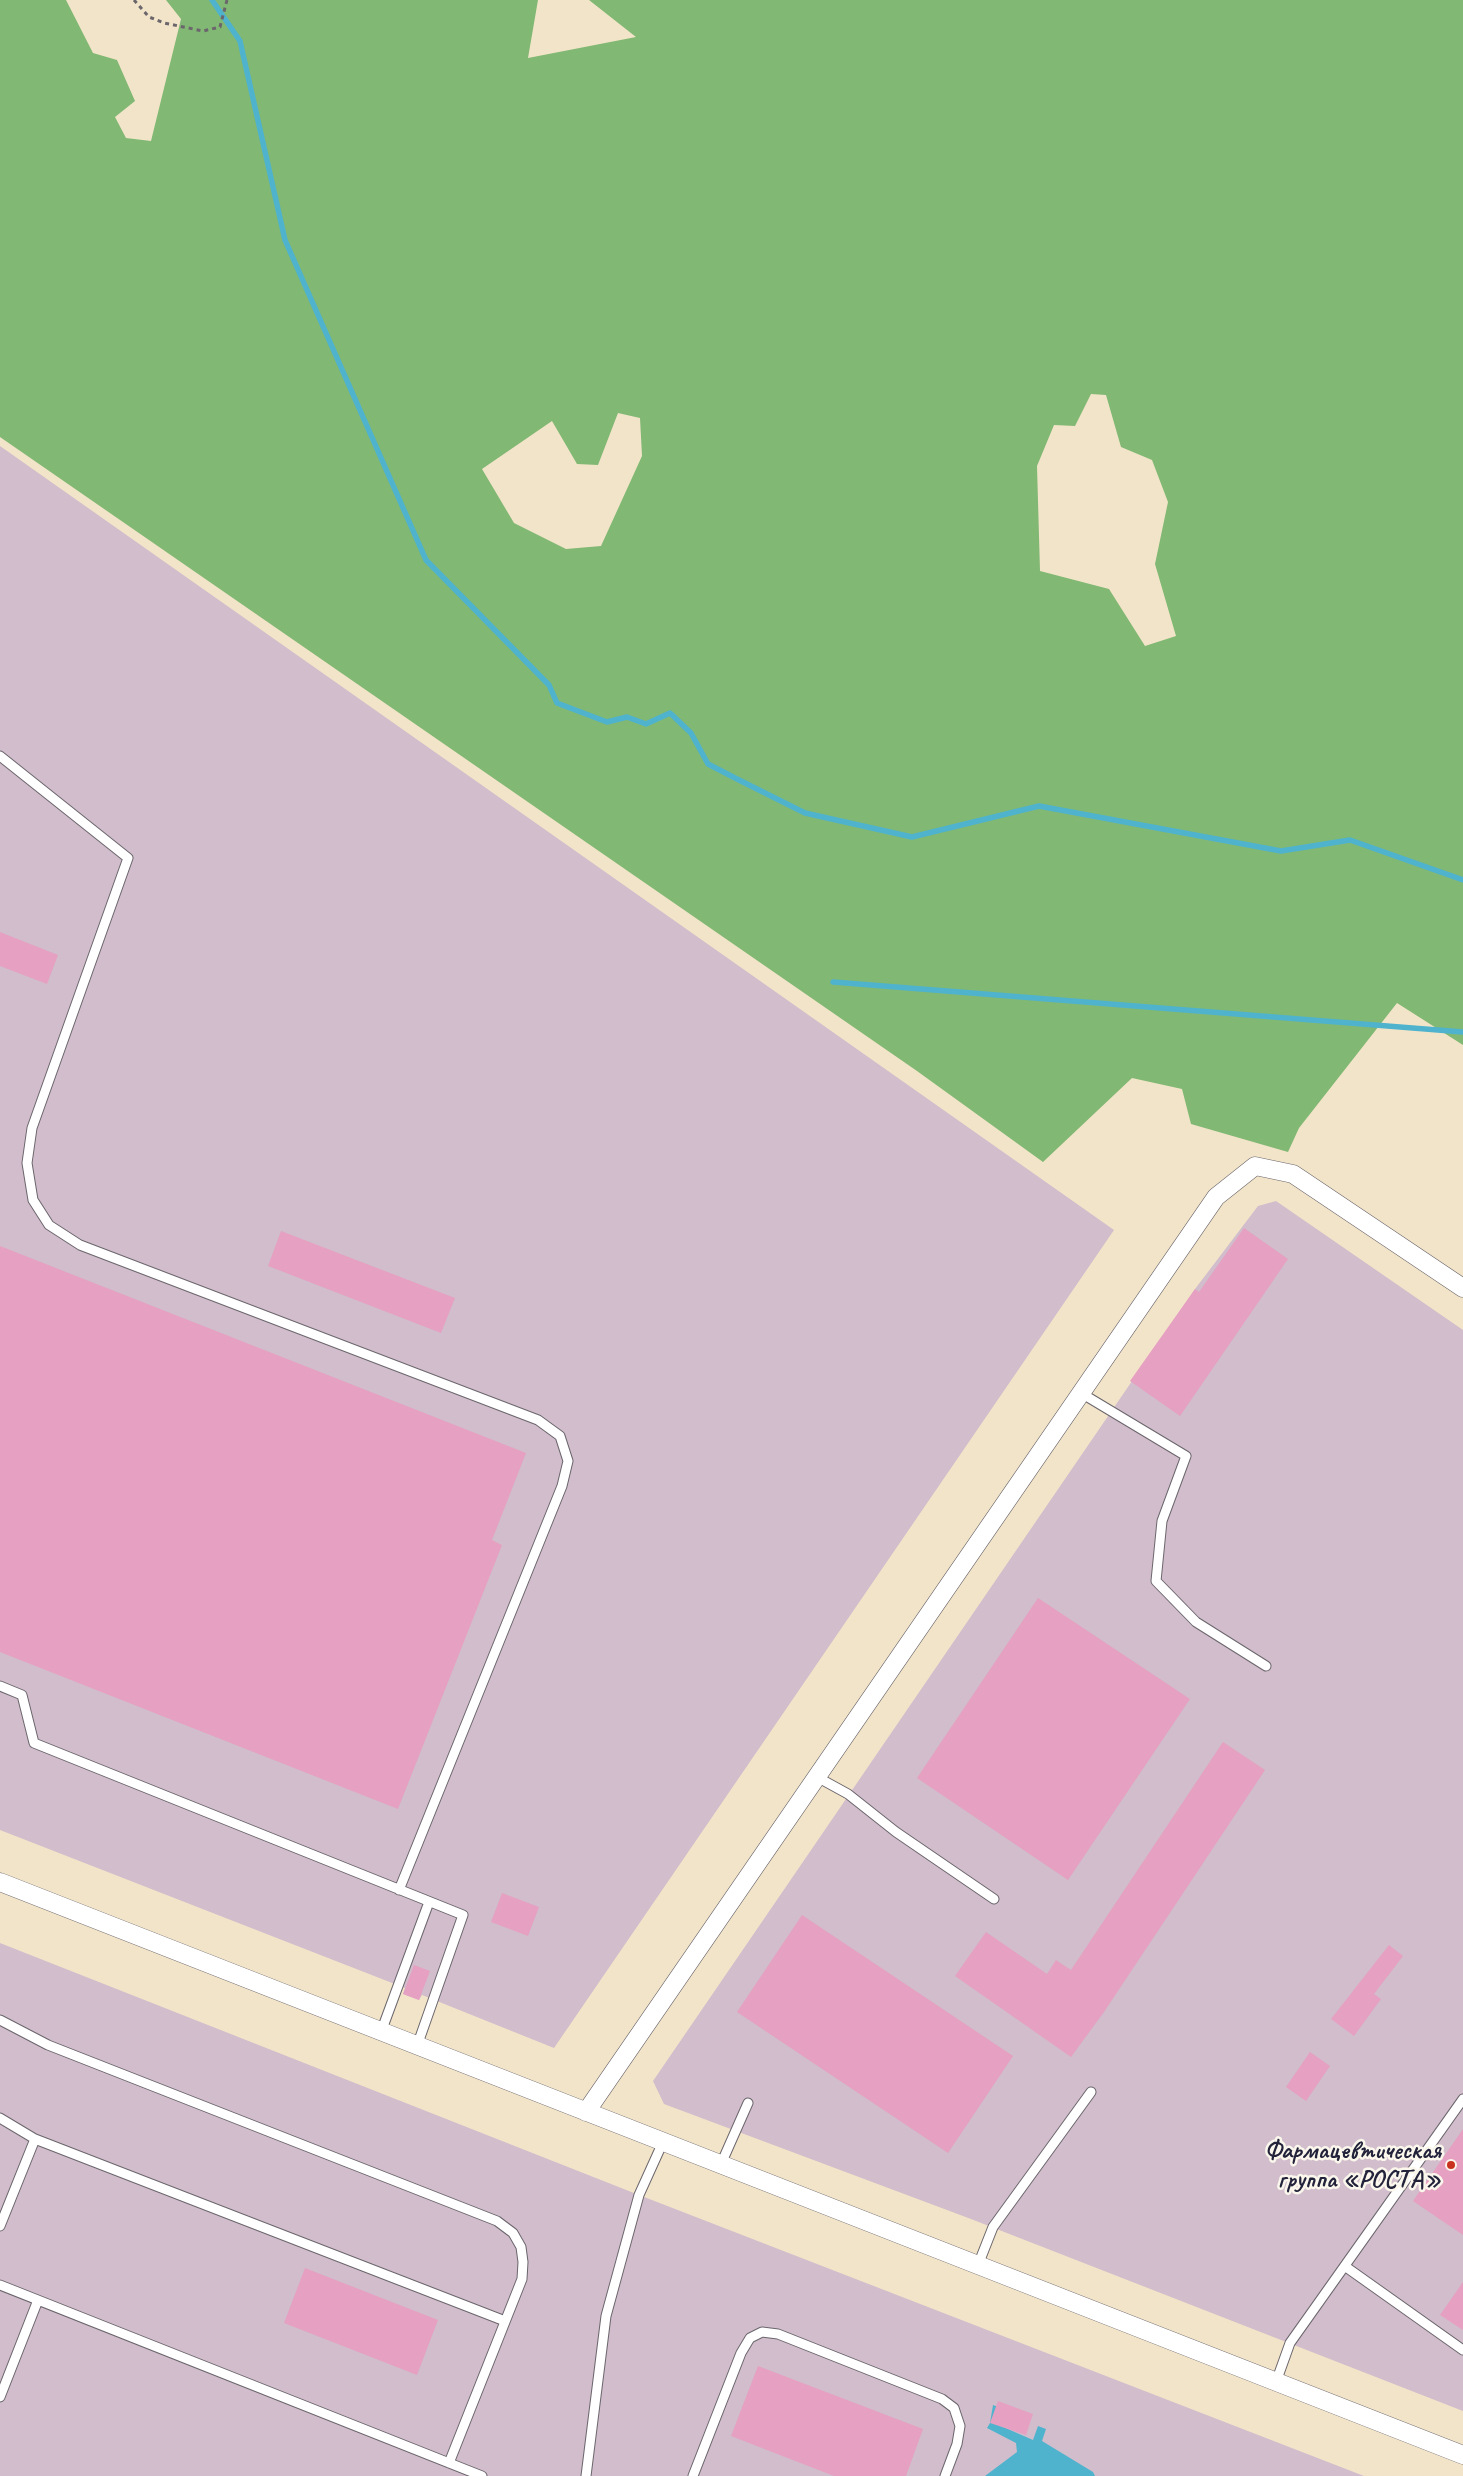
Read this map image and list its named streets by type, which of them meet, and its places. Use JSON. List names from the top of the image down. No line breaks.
{"places":["Фармацевтическая группа «РОСТА»"]}
